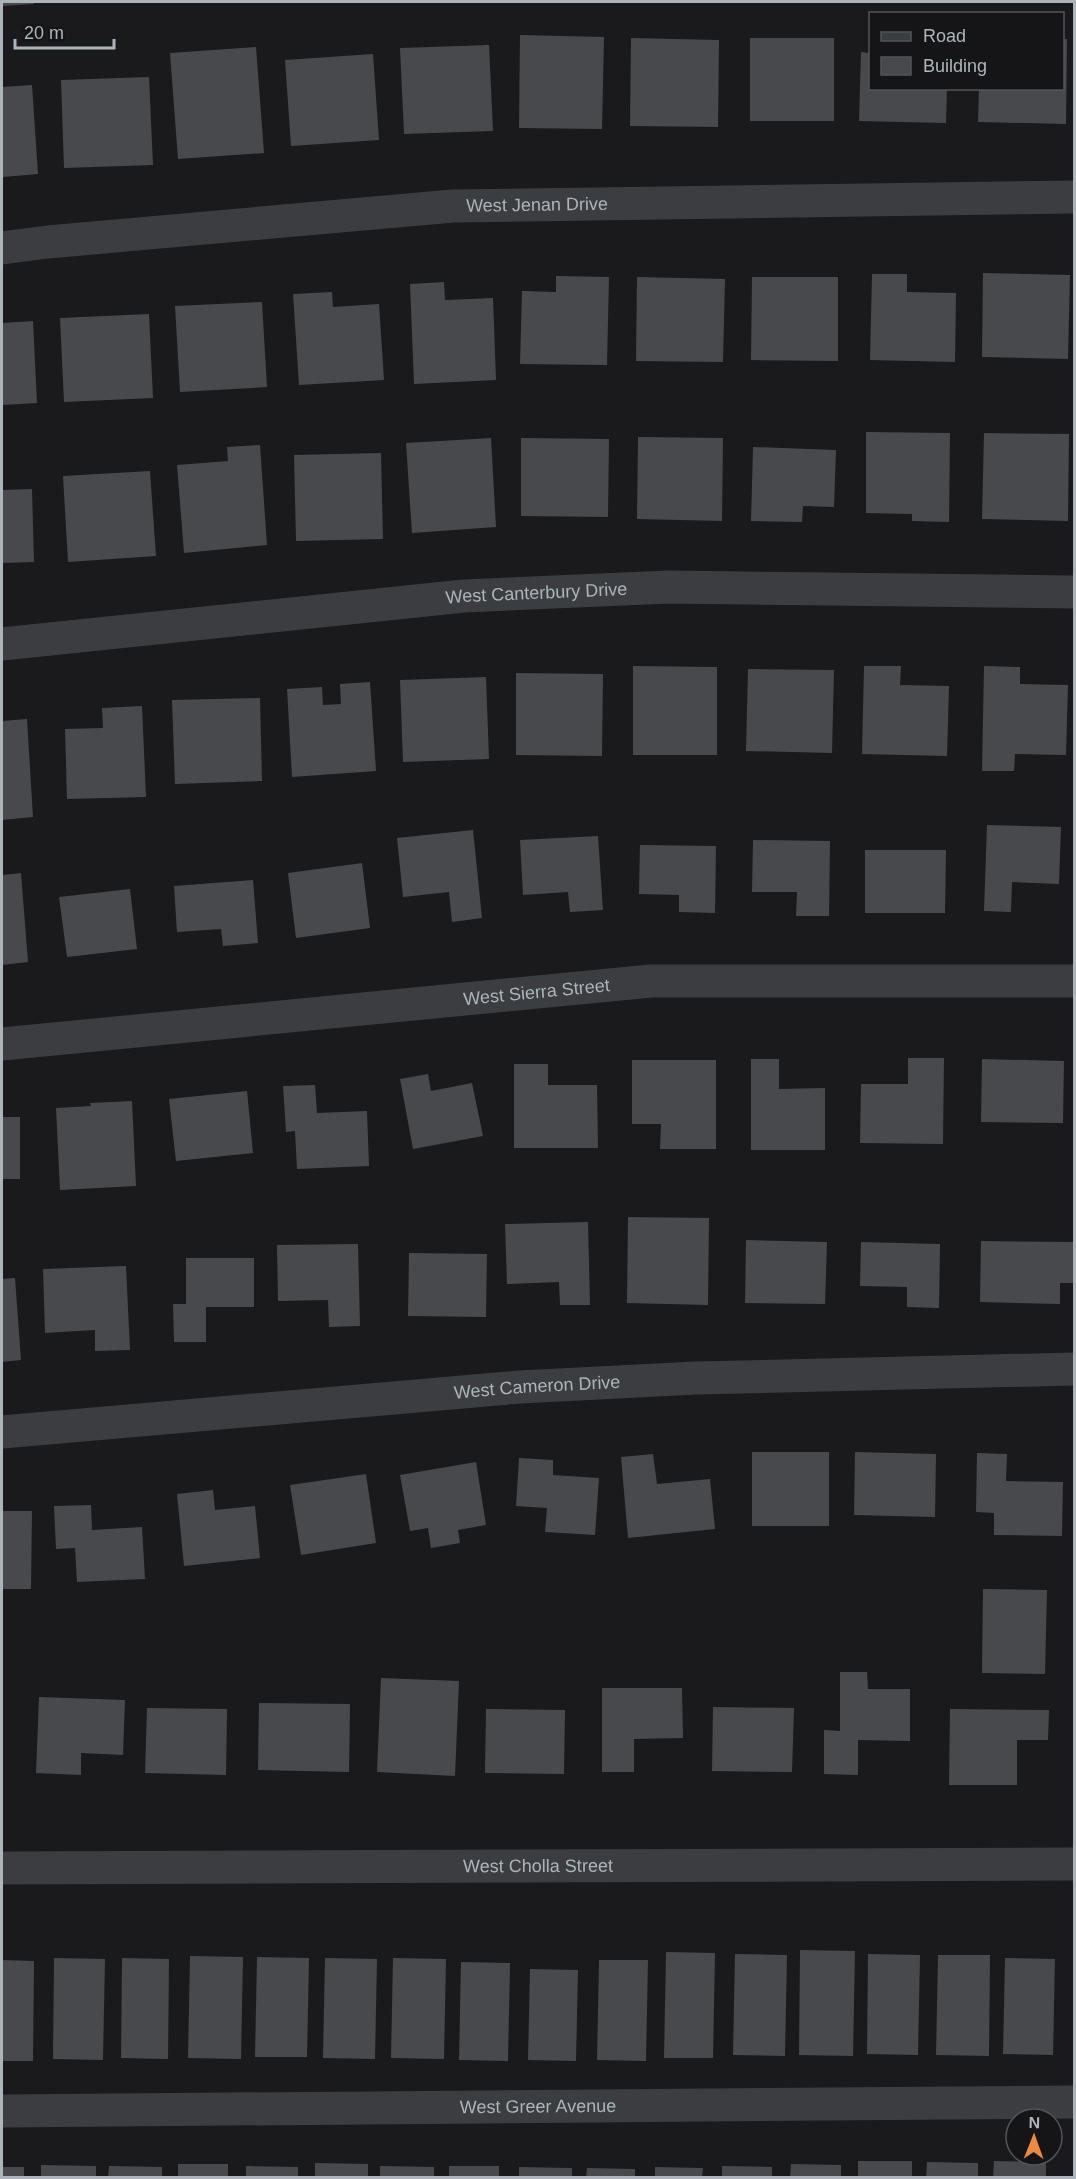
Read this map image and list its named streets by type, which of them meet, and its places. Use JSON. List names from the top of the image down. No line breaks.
{"streets":{"street":["West Jenan Drive","West Canterbury Drive","West Sierra Street","West Cameron Drive","West Cholla Street","West Greer Avenue"]},"legend":["Road","Building"],"scale_bar":"20 m","north":"top"}
